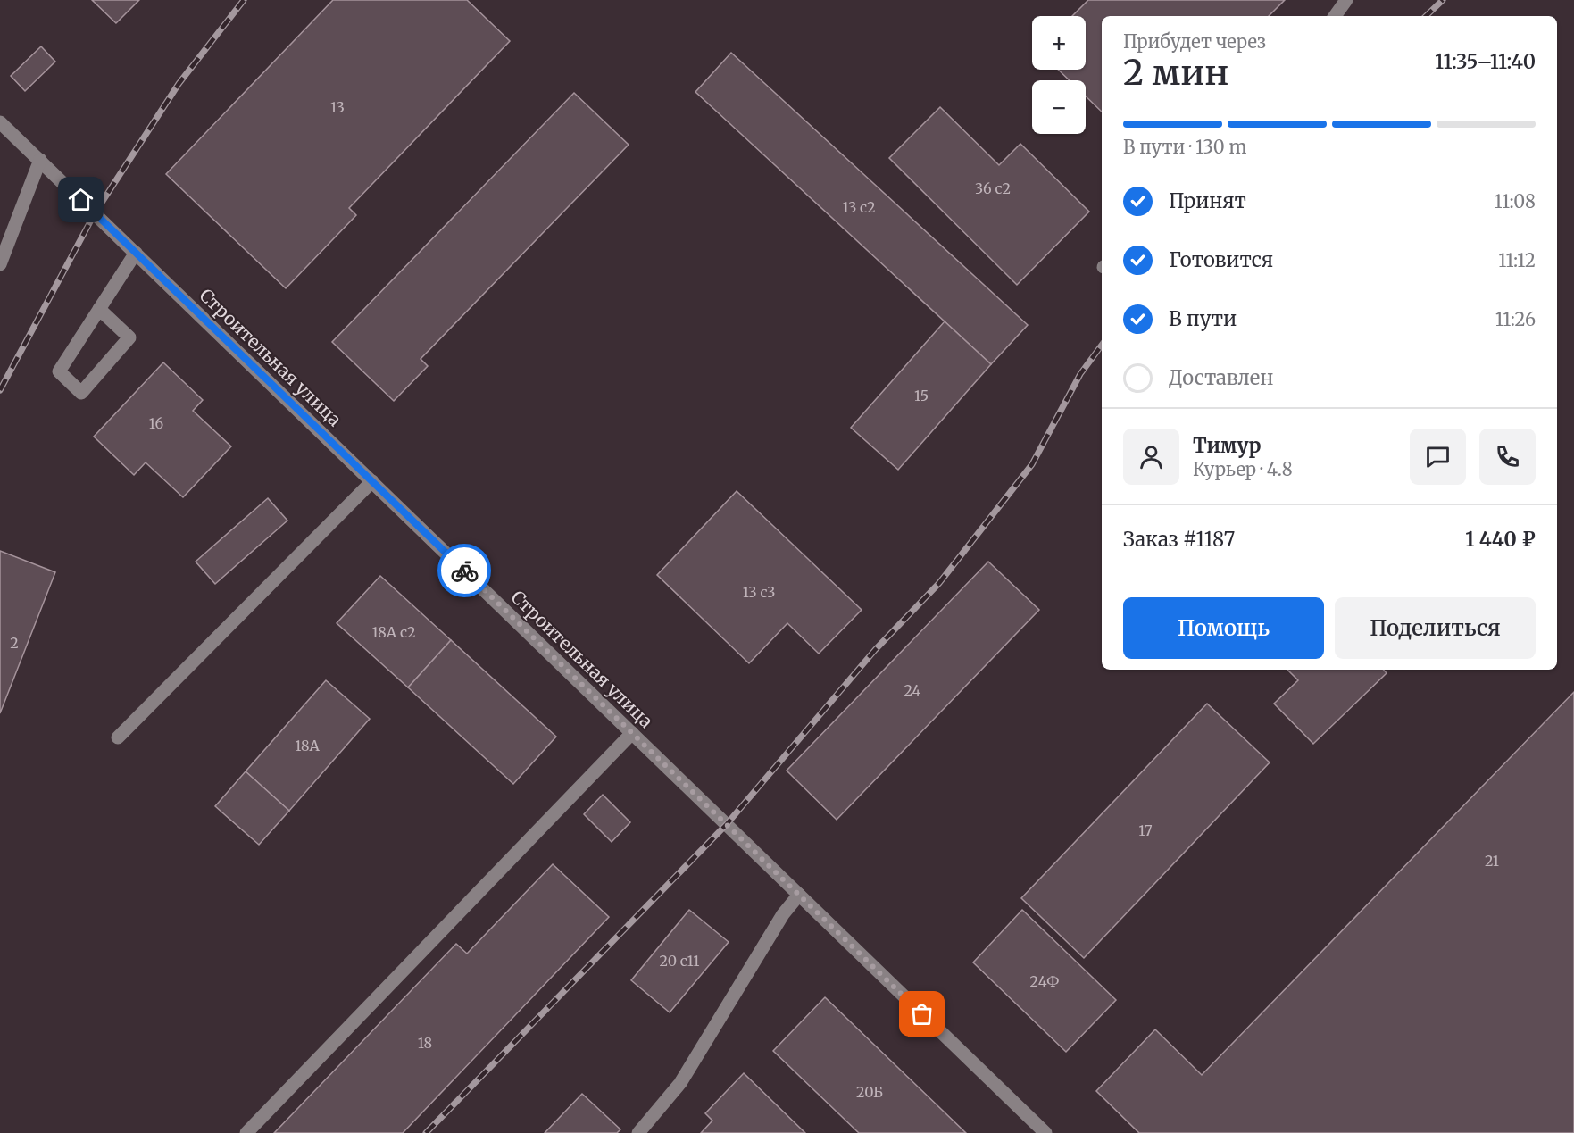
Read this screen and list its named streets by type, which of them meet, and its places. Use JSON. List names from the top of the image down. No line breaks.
{"streets":{"street":["Строительная улица"]},"house_numbers":["13","36 с2","13 с2","15","16","13 с3","18А с2","2","24","18А","17","21","20 с11","24Ф","18","20Б"],"page":{"map_buttons":["+","−"],"heading":["2 мин","Прибудет через","11:35–11:40"],"panel":["Тимур","Курьер · 4.8","Заказ #1187","1 440 ₽"],"bar":"В пути · 130 m","list":[["Принят","11:08"],["Готовится","11:12"],["В пути","11:26"],"Доставлен"],"buttons":["Помощь","Поделиться"]}}
